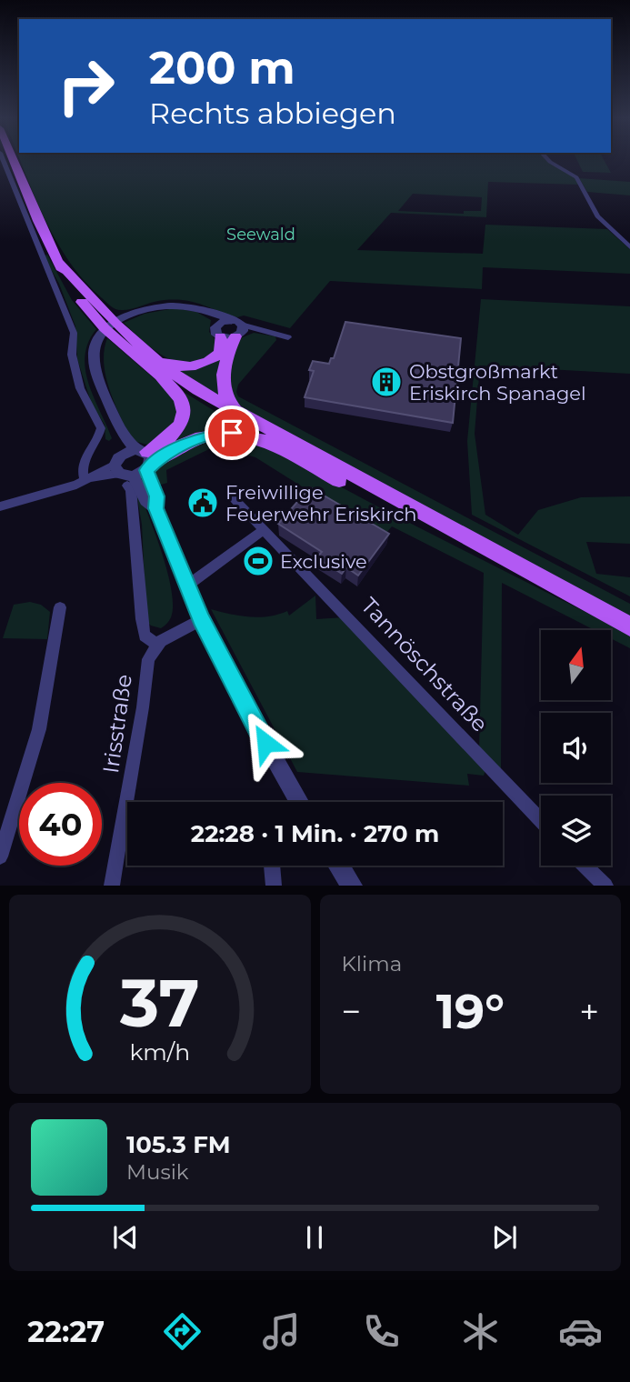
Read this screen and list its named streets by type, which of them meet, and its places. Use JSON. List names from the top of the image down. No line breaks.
{"streets":{"street":["Tannöschstraße","Irisstraße"]},"parks":["Seewald"],"places":{"building":["Obstgroßmarkt Eriskirch Spanagel"],"public building":["Freiwillige Feuerwehr Eriskirch"],"sports":["Exclusive"]},"north":"top","page":{"turn":["200 m","Rechts abbiegen"],"limit":"40","trip":"22:28 · 1 Min. · 270 m","tile":"Klima","heat":["−","19°","+"],"song":["105.3 FM","Musik"],"tabs":"22:27","gauge":["37","km/h"]}}
